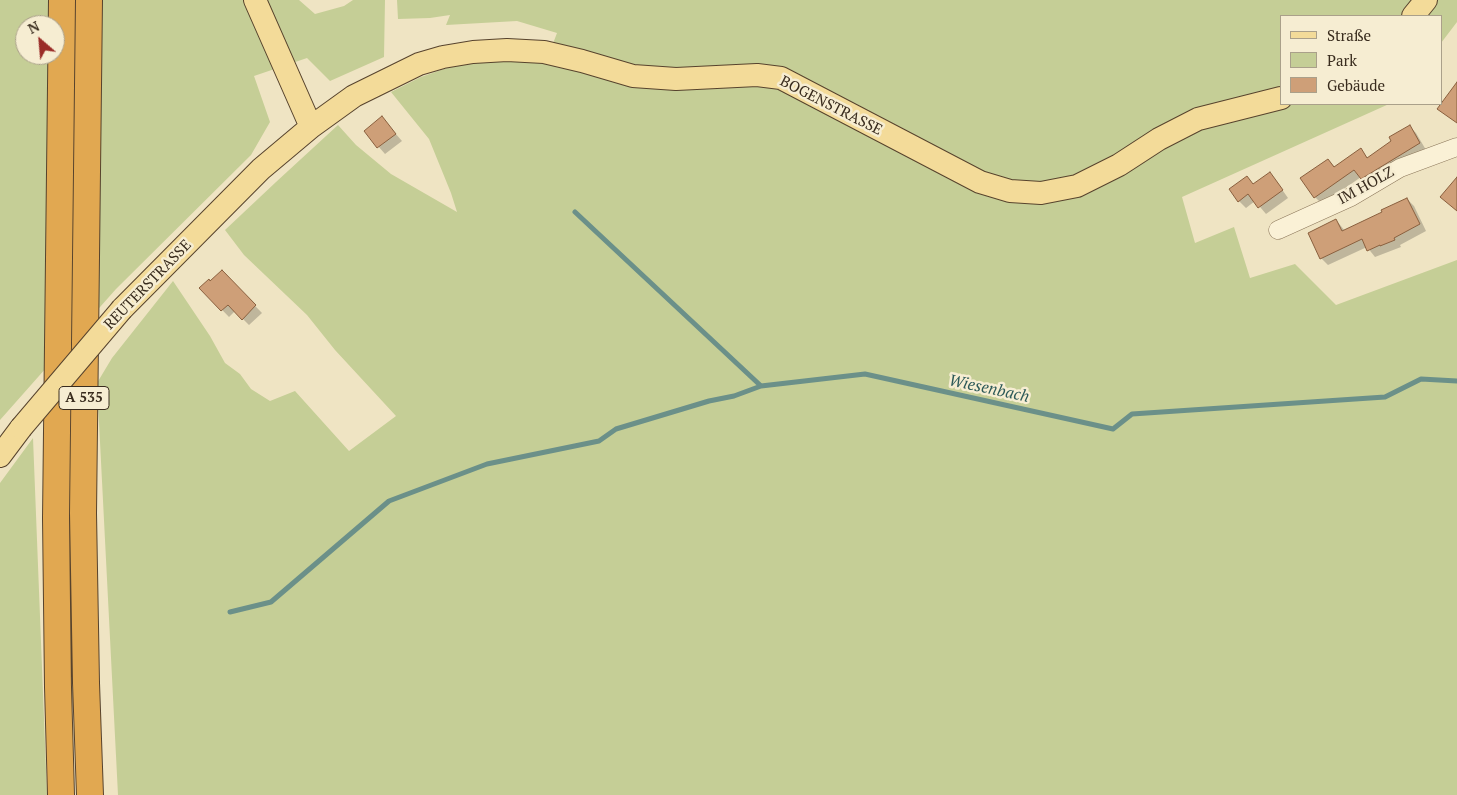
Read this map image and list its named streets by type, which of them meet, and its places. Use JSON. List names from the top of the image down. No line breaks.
{"streets":{"highway":["A 535"],"main road":["BOGENSTRASSE","REUTERSTRASSE"],"street":["IM HOLZ"]},"crossings":[["BOGENSTRASSE","REUTERSTRASSE"]],"water":["Wiesenbach"],"legend":["Straße","Park","Gebäude"],"north":"top left"}
